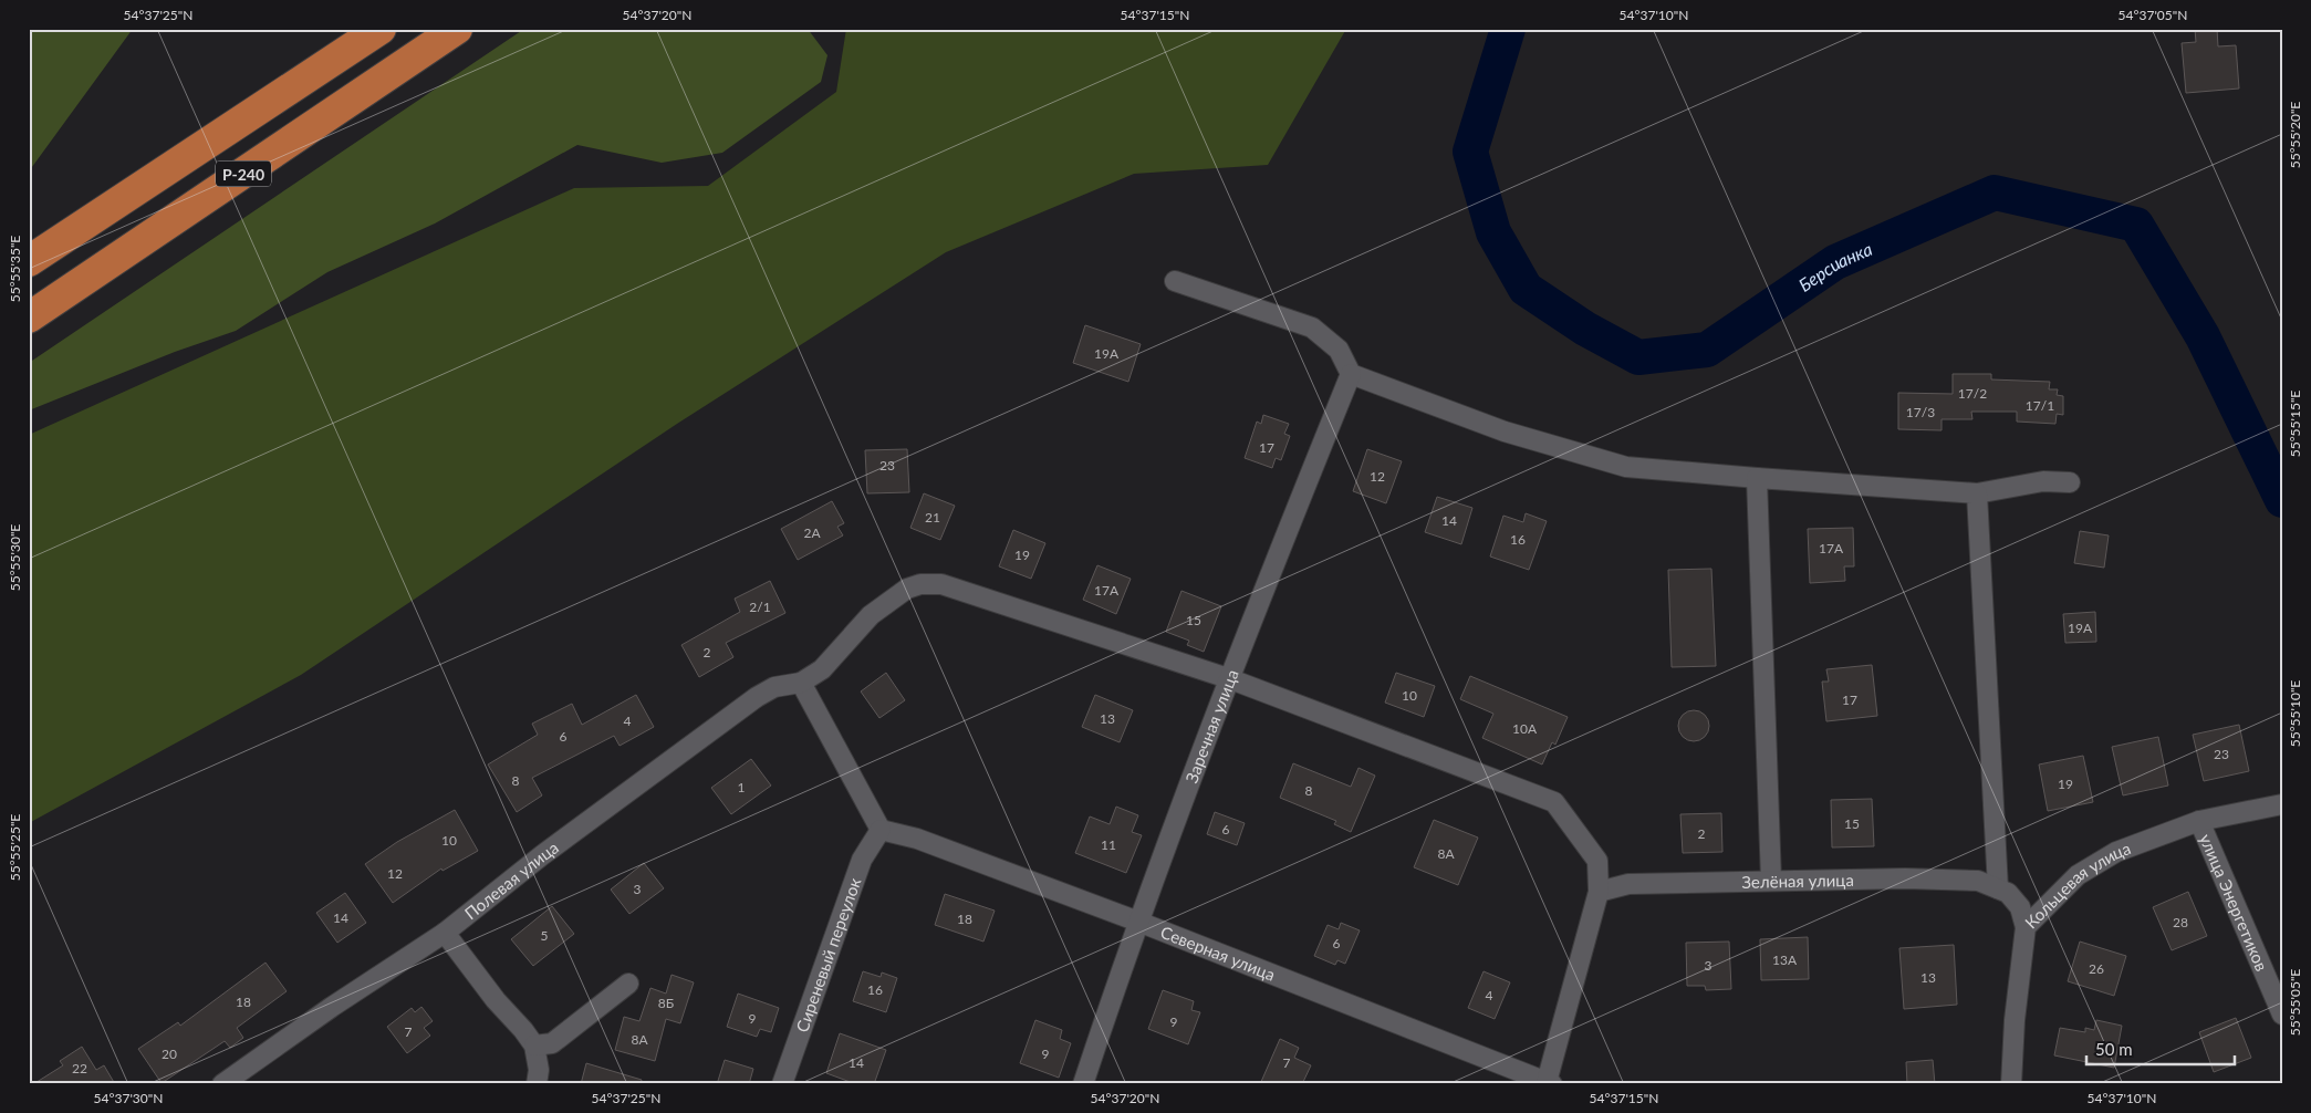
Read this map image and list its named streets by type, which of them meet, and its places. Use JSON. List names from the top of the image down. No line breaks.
{"streets":{"highway":["Р-240"],"street":["Заречная улица","Полевая улица","Зелёная улица","Кольцевая улица","улица Энергетиков","Северная улица","Сиреневый переулок"]},"crossings":[["Заречная улица","Северная улица"],["Кольцевая улица","улица Энергетиков"],["Северная улица","Сиреневый переулок"]],"water":["Берсианка"],"house_numbers":["19А","17/2","17/1","17/3","17","23","12","21","14","2А","16","17А","19","17А","2/1","15","19А","2","10","17","13","4","10А","6","23","8","19","1","8","15","6","2","10","11","8А","12","3","14","18","28","5","6","13А","3","26","13","16","4","18","8Б","9","9","7","8А","20","9","14","7","22"],"scale_bar":"50 m","coordinates":["54°37'25\"N","54°37'20\"N","54°37'15\"N","54°37'10\"N","54°37'05\"N","55°55'20\"E","55°55'35\"E","55°55'15\"E","55°55'30\"E","55°55'10\"E","55°55'25\"E","55°55'05\"E","54°37'30\"N"]}
